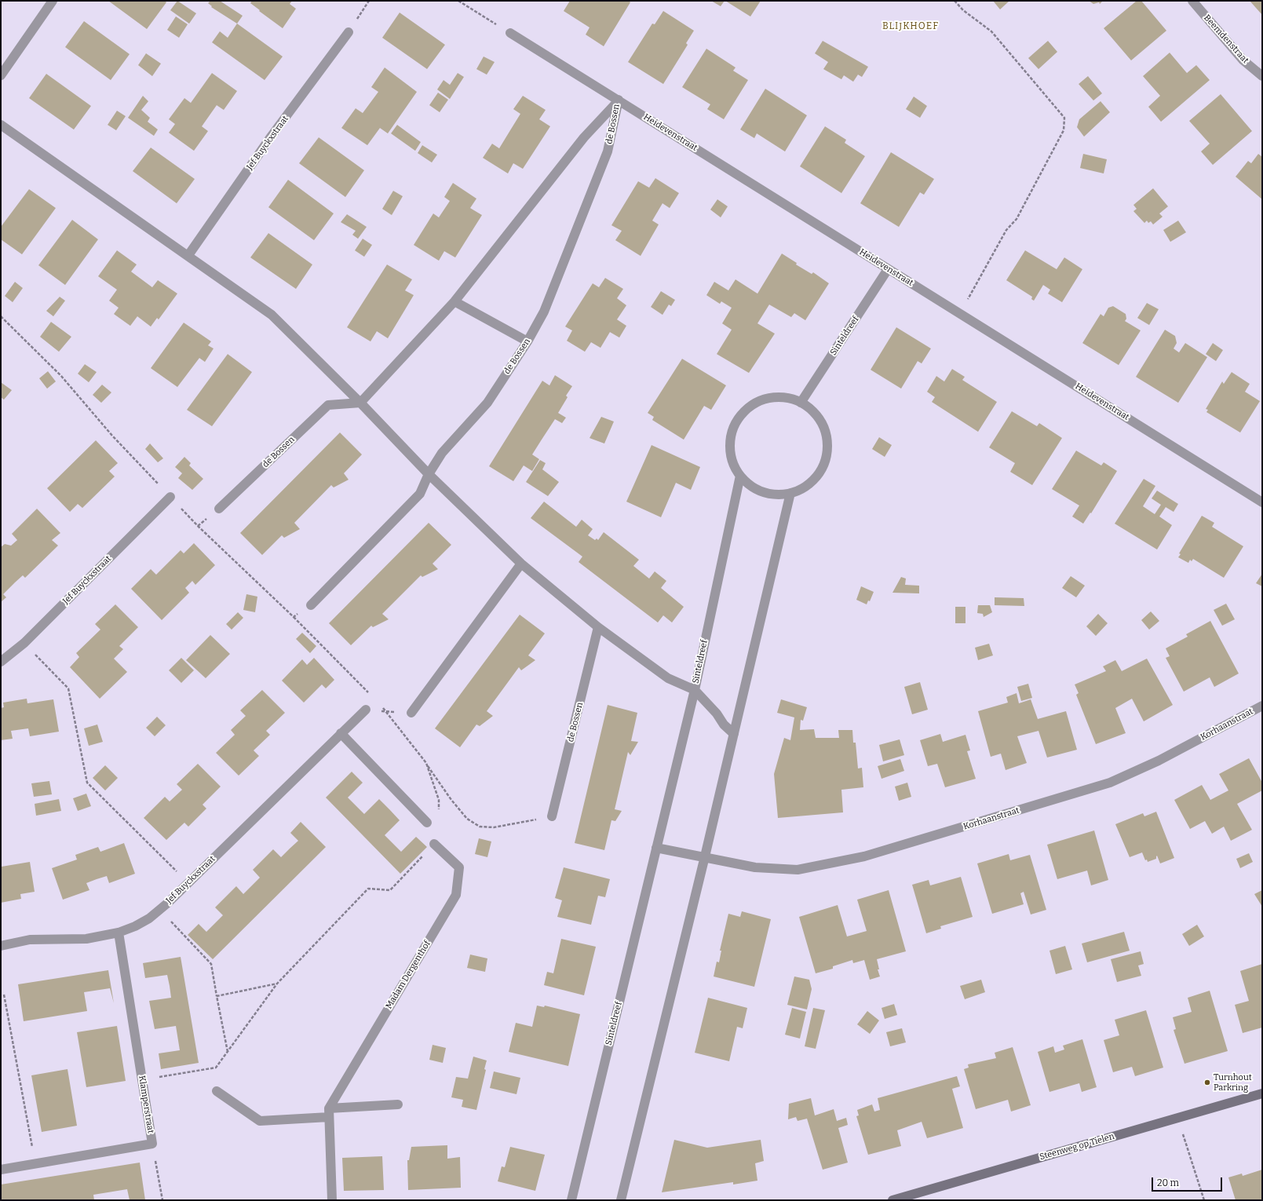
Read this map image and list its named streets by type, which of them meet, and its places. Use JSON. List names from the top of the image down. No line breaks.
{"streets":{"street":["Beemdenstraat","de Bossen","Heidevenstraat","Jef Buyckxstraat","Sinteldreef","Korhaanstraat","Madam Dergenthof","Klamperstraat","Steenweg op Tielen"]},"crossings":[["de Bossen","Heidevenstraat"],["Heidevenstraat","Sinteldreef"],["Jef Buyckxstraat","Klamperstraat"]],"districts":["BLIJKHOEF"],"places":["Turnhout Parkring"],"scale_bar":"20 m"}
